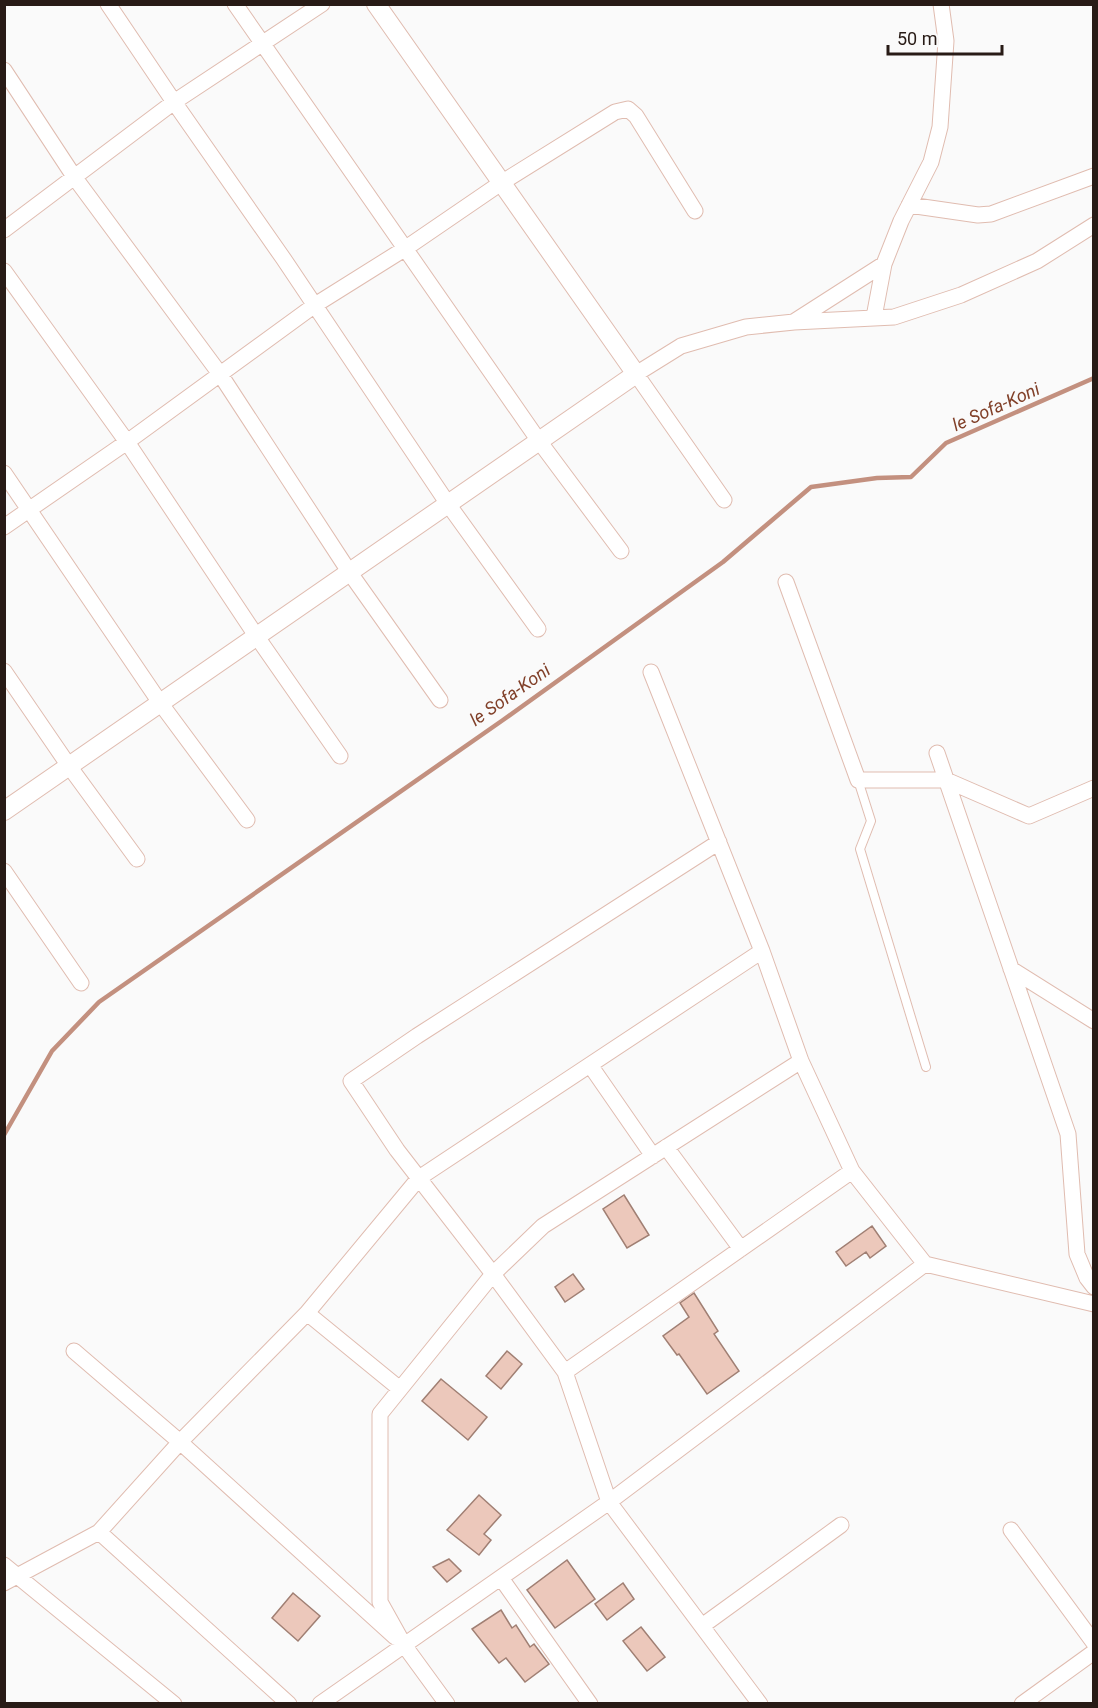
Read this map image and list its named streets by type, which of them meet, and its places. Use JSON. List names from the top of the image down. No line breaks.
{"water":["le Sofa-Koni"],"scale_bar":"50 m"}
